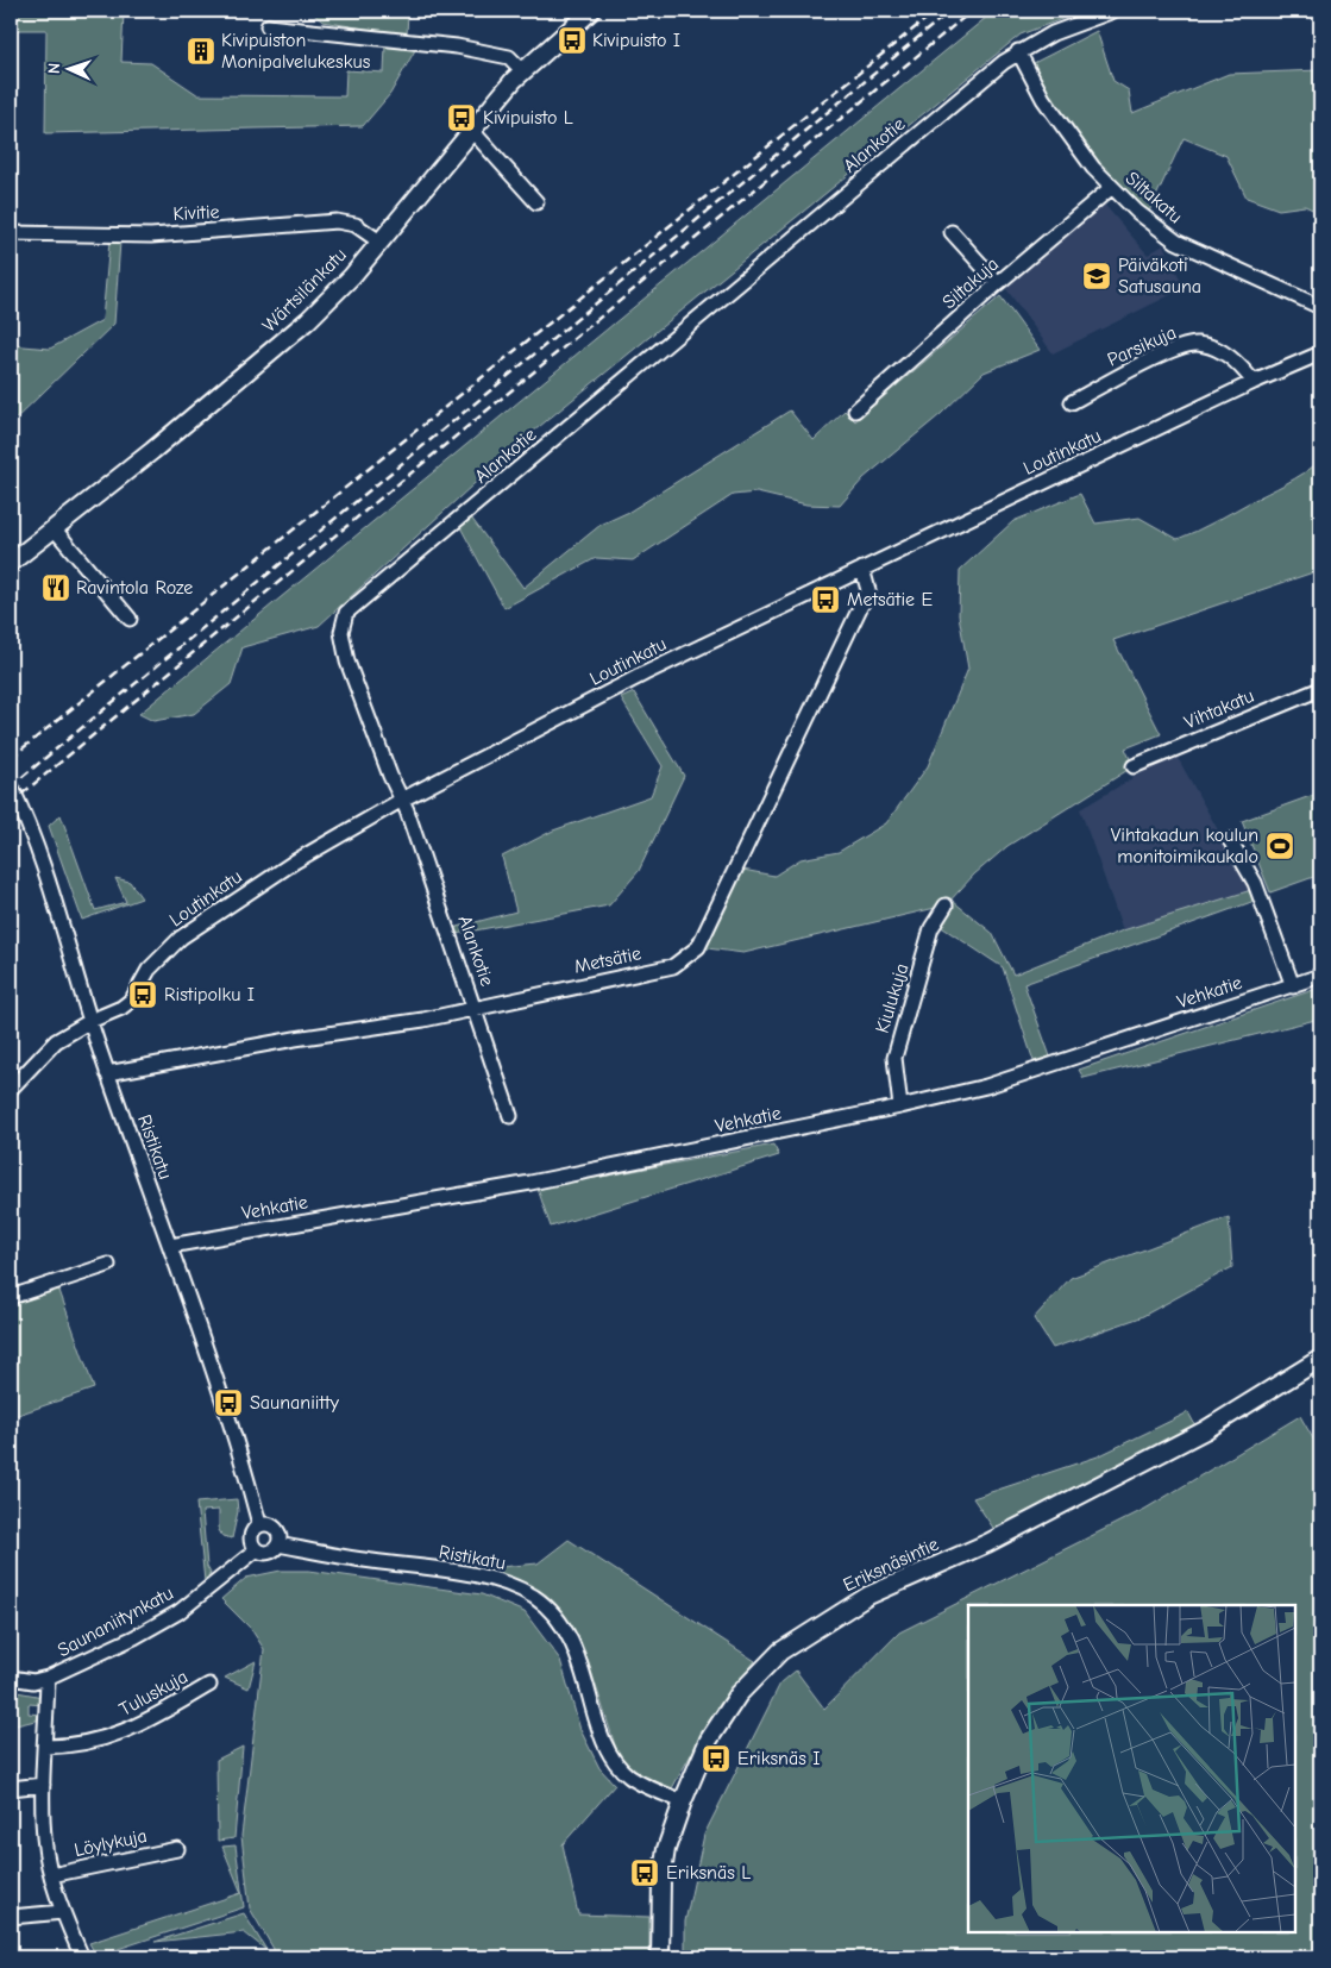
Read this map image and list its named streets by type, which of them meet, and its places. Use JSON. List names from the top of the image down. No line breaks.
{"streets":{"street":["Alankotie","Siltakatu","Kivitie","Siltakuja","Wärtsilänkatu","Parsikuja","Loutinkatu","Vihtakatu","Metsätie","Vehkatie","Kiulukuja","Ristikatu","Eriksnäsintie","Saunaniitynkatu","Tuluskuja","Löylykuja"]},"crossings":[["Alankotie","Siltakatu"],["Alankotie","Loutinkatu"],["Alankotie","Metsätie"],["Siltakatu","Siltakuja"],["Kivitie","Wärtsilänkatu"],["Parsikuja","Loutinkatu"],["Loutinkatu","Metsätie"],["Loutinkatu","Ristikatu"],["Metsätie","Ristikatu"],["Vehkatie","Kiulukuja"],["Vehkatie","Ristikatu"],["Ristikatu","Eriksnäsintie"],["Ristikatu","Saunaniitynkatu"]],"places":{"bus stop":["Kivipuisto I","Kivipuisto L","Metsätie E","Ristipolku I","Saunaniitty","Eriksnäs I","Eriksnäs L"],"building":["Kivipuiston Monipalvelukeskus"],"school or university":["Päiväkoti Satusauna"],"restaurant":["Ravintola Roze"],"sports":["Vihtakadun koulun monitoimikaukalo"]},"north":"left"}
